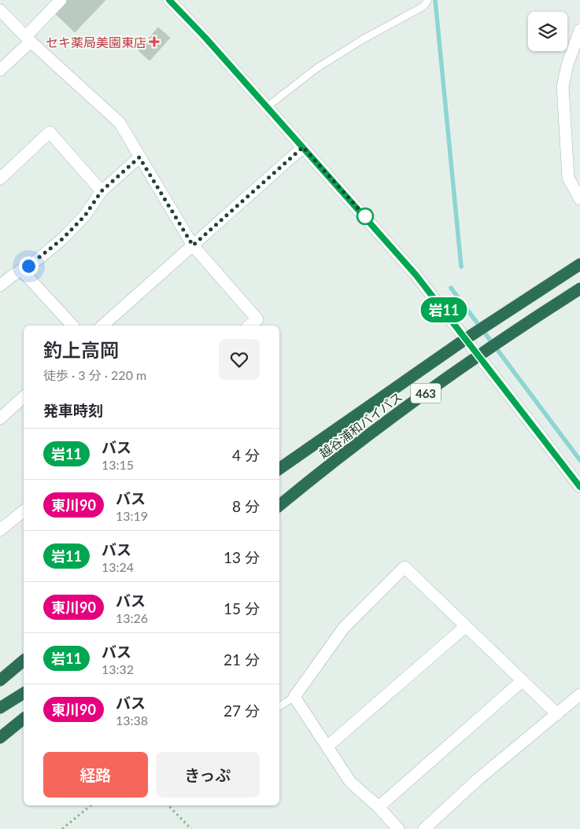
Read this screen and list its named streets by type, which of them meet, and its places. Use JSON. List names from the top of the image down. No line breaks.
{"streets":{"highway":["463","越谷浦和バイパス"]},"places":{"health":["セキ薬局美園東店"]},"lines":["bus line 岩11"],"page":{"on_map":"岩11","heading":[["釣上高岡","徒歩 · 3 分 · 220 m"],"発車時刻"],"list":[{"mark":"岩11","name":"バス","note":"13:15","value":"4 分"},{"mark":"東川90","name":"バス","note":"13:19","value":"8 分"},{"mark":"岩11","name":"バス","note":"13:24","value":"13 分"},{"mark":"東川90","name":"バス","note":"13:26","value":"15 分"},{"mark":"岩11","name":"バス","note":"13:32","value":"21 分"},{"mark":"東川90","name":"バス","note":"13:38","value":"27 分"}],"buttons":["経路","きっぷ"]}}
